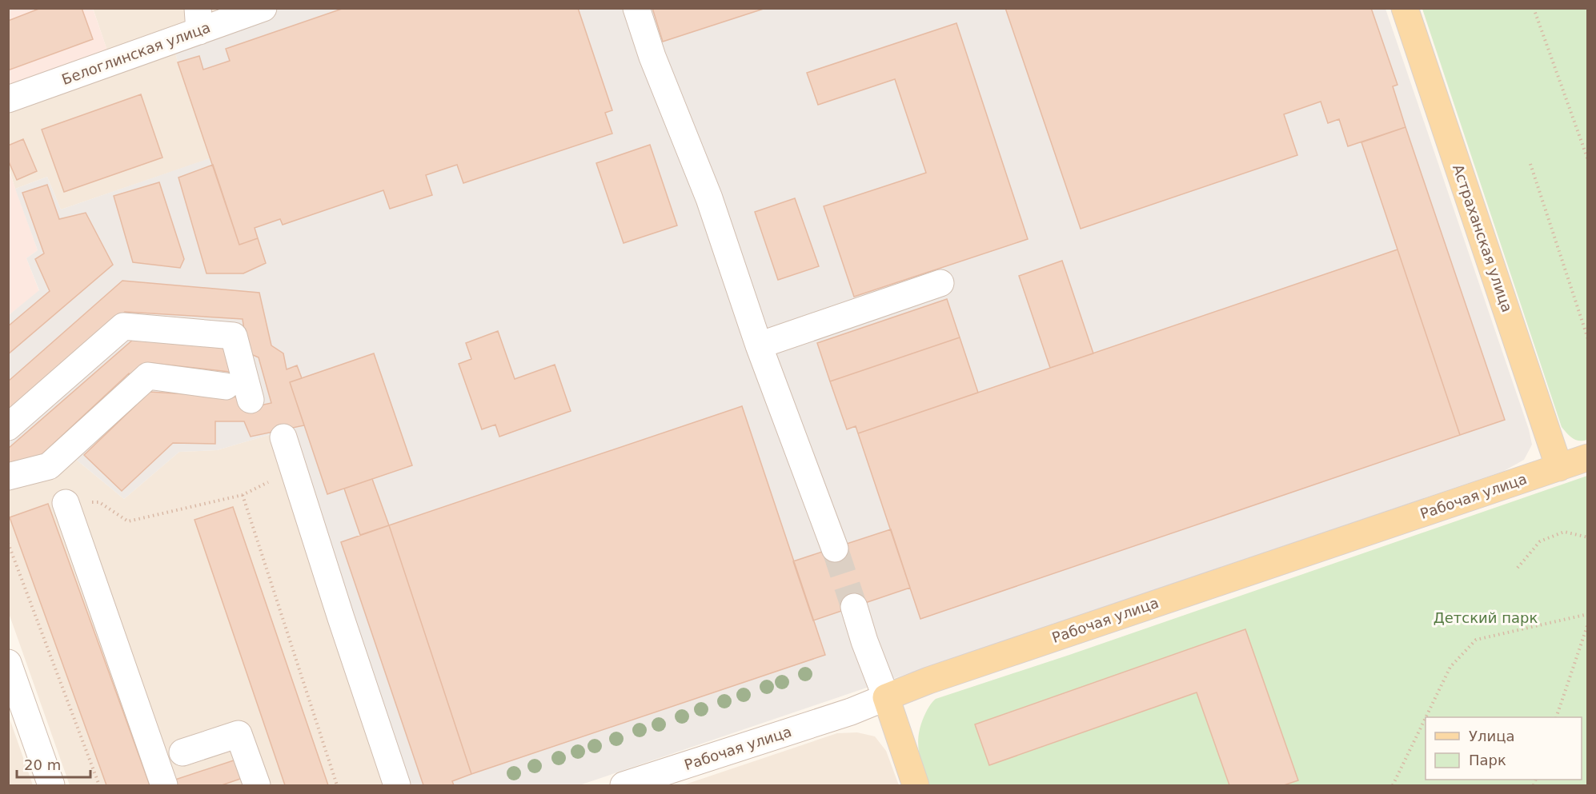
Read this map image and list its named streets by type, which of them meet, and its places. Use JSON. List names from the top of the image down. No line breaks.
{"streets":{"main road":["Астраханская улица","Рабочая улица"],"street":["Белоглинская улица"]},"crossings":[["Астраханская улица","Рабочая улица"]],"parks":["Детский парк"],"legend":["Улица","Парк"],"scale_bar":"20 m"}
